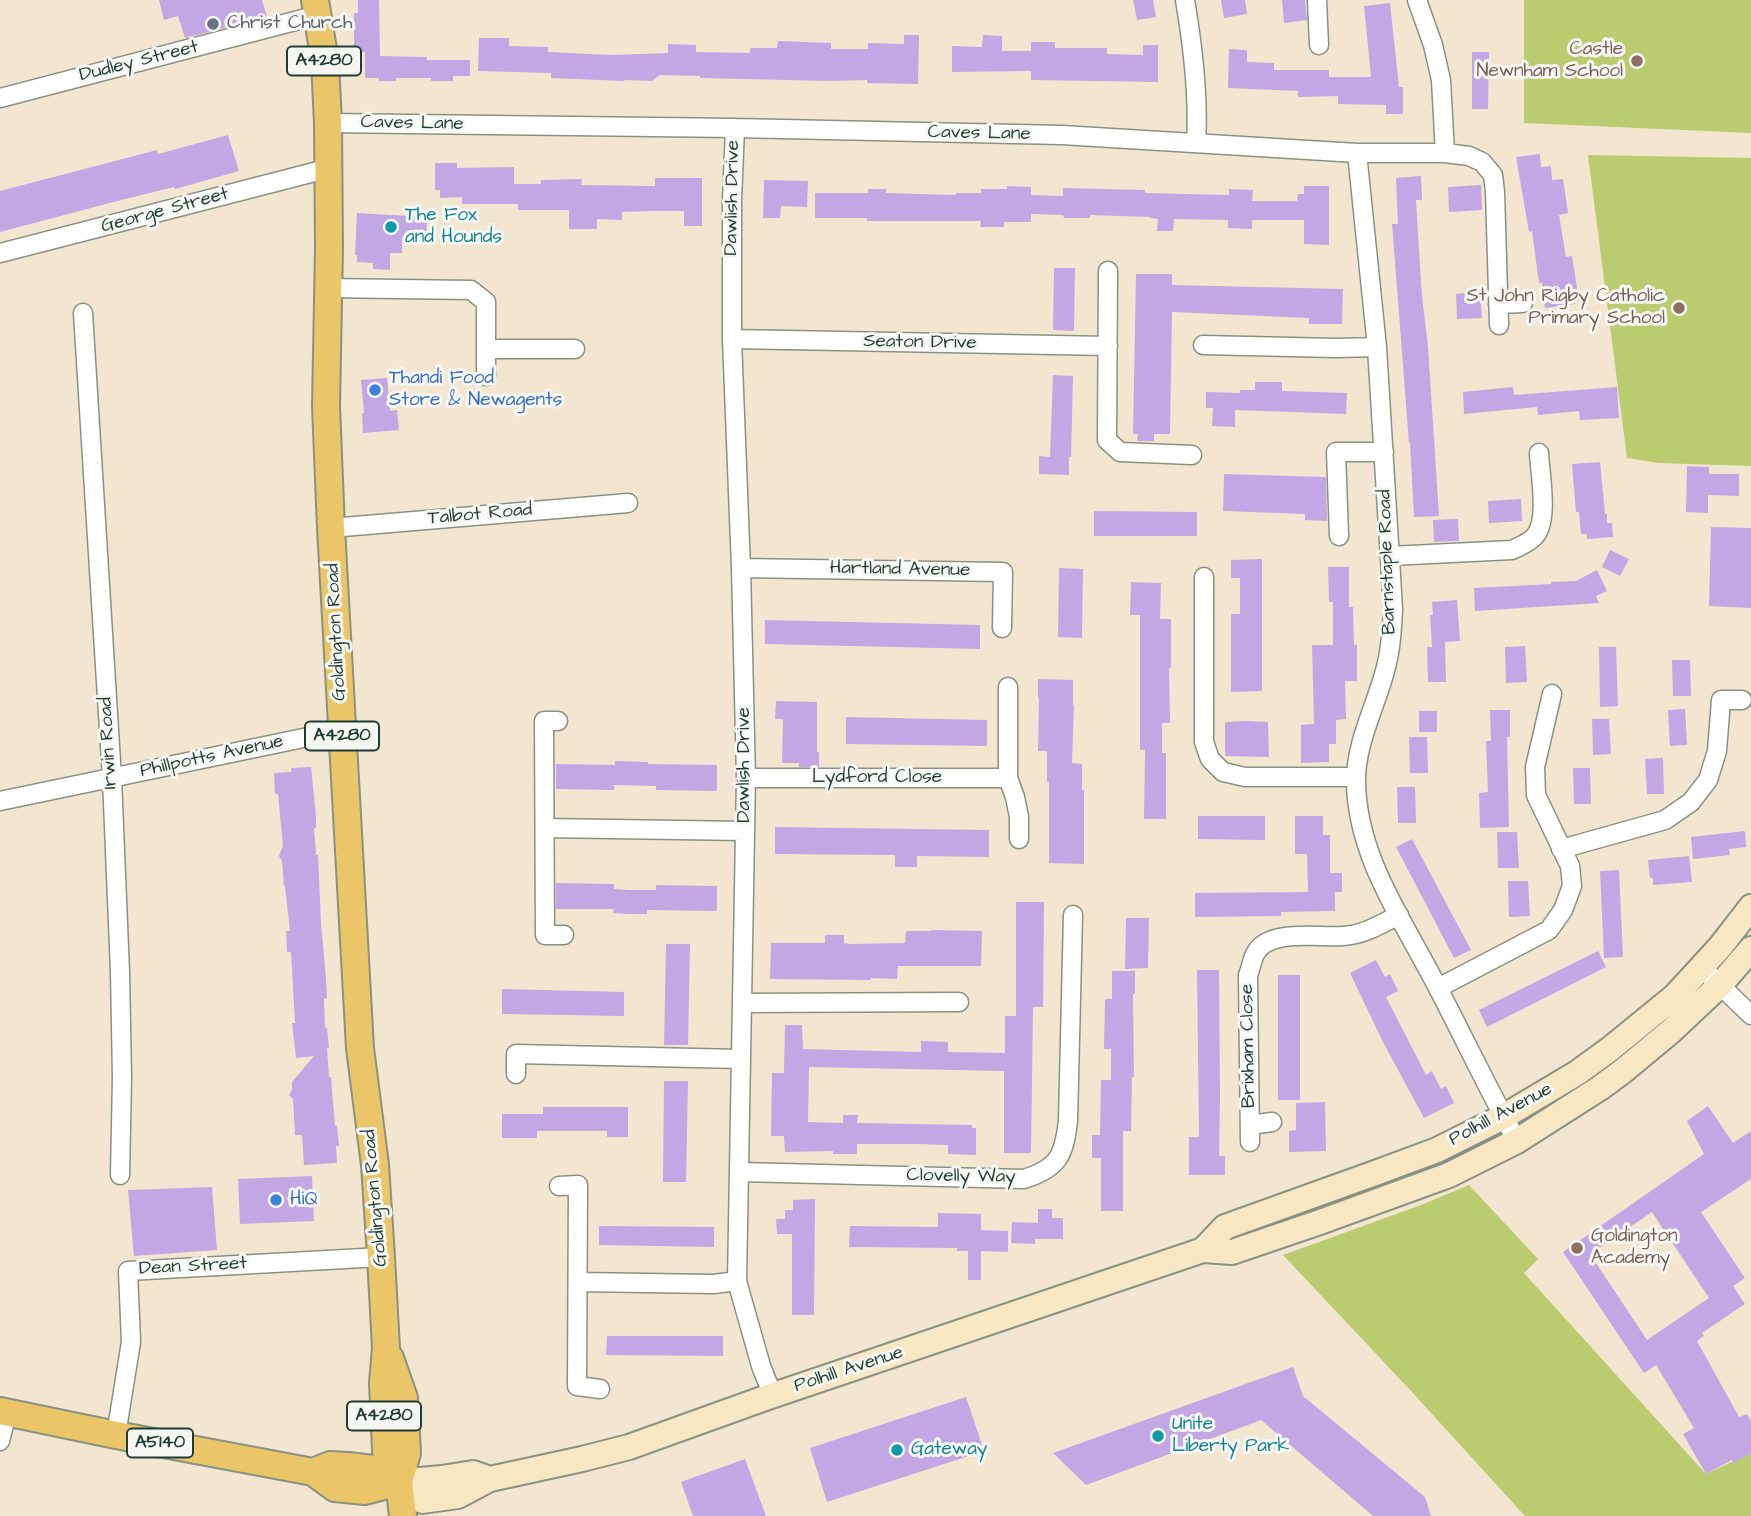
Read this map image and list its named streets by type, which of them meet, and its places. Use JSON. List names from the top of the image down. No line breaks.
{"streets":{"main road":["A4280","Goldington Road","A5140"],"street":["Dudley Street","Caves Lane","Dawlish Drive","George Street","Seaton Drive","Talbot Road","Barnstaple Road","Hartland Avenue","Irwin Road","Phillpotts Avenue","Lydford Close","Brixham Close","Polhill Avenue","Clovelly Way","Dean Street"]},"crossings":[["Dudley Street","Goldington Road"],["Caves Lane","Dawlish Drive"],["Caves Lane","Barnstaple Road"],["Caves Lane","Goldington Road"],["Dawlish Drive","Seaton Drive"],["Dawlish Drive","Hartland Avenue"],["Dawlish Drive","Lydford Close"],["Dawlish Drive","Polhill Avenue"],["Dawlish Drive","Clovelly Way"],["George Street","Goldington Road"],["Talbot Road","Goldington Road"],["Barnstaple Road","Brixham Close"],["Barnstaple Road","Polhill Avenue"],["Goldington Road","Phillpotts Avenue"],["Goldington Road","Polhill Avenue"],["Goldington Road","Dean Street"],["Goldington Road","A5140"],["Irwin Road","Phillpotts Avenue"],["Polhill Avenue","A5140"],["Dean Street","A5140"]],"places":["Christ Church","Castle Newnham School","The Fox and Hounds","St John Rigby Catholic Primary School","Thandi Food Store & Newagents","HiQ","Goldington Academy","Unite Liberty Park","Gateway"]}
